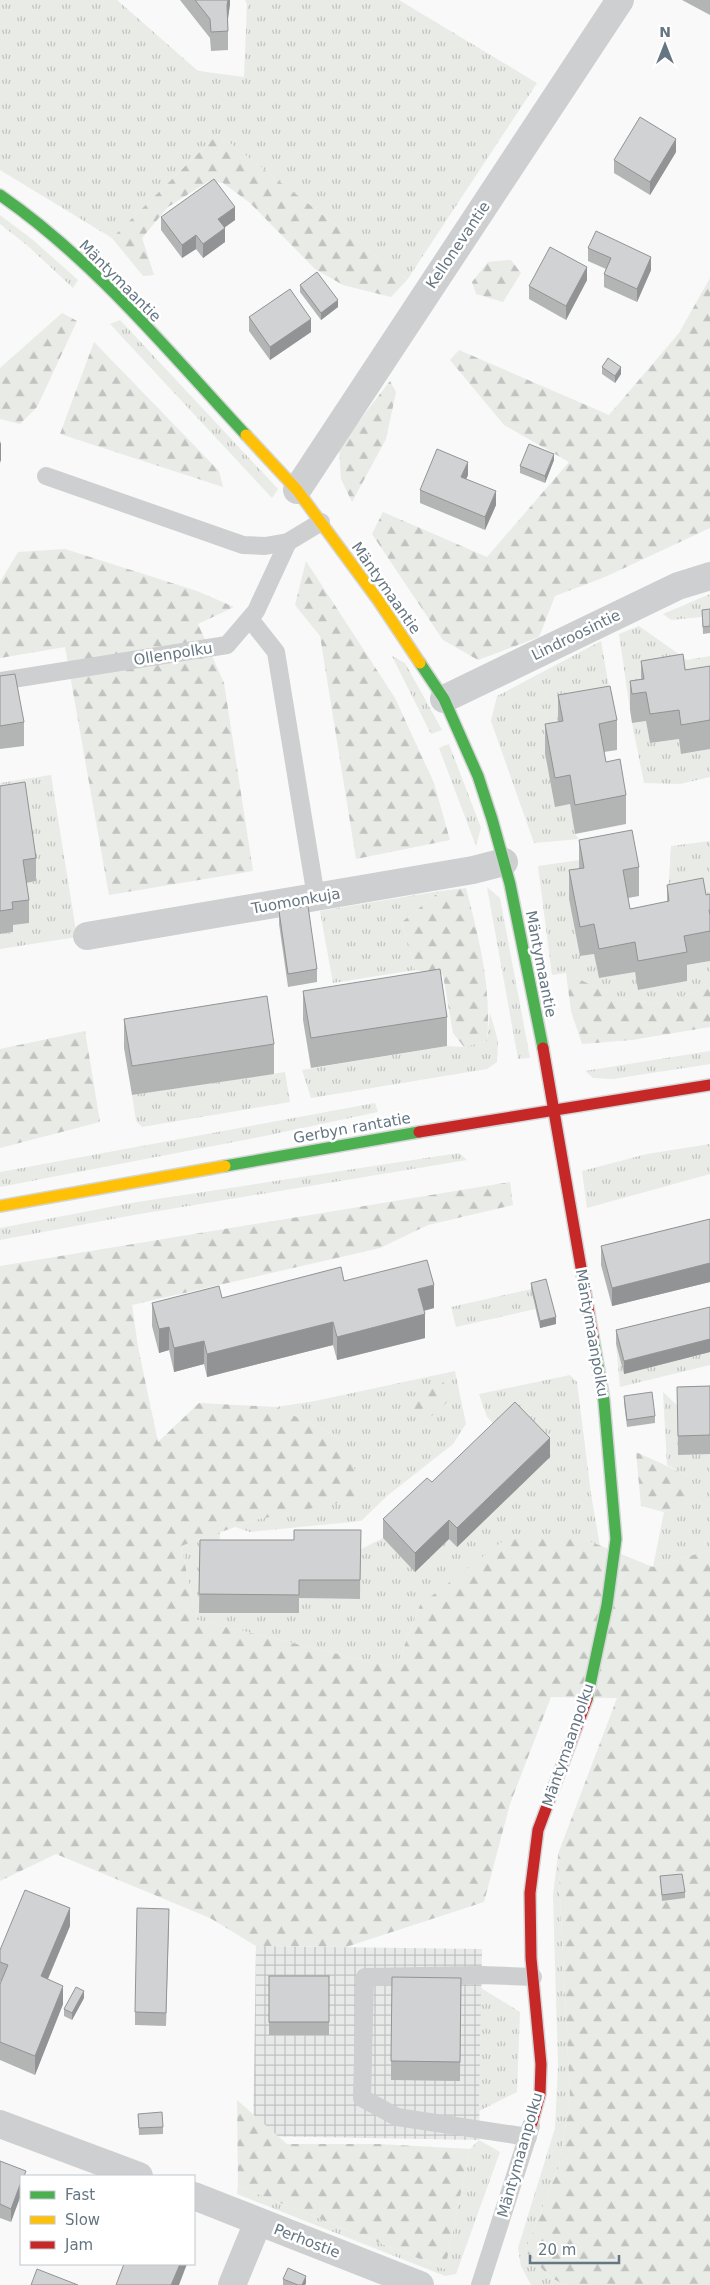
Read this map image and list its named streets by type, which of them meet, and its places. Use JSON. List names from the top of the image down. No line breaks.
{"streets":{"street":["Kellonevantie","Mäntymaantie","Lindroosintie","Tuomonkuja","Gerbyn rantatie","Mäntymaanpolku","Perhostie"],"lane":["Ollenpolku"]},"crossings":[["Kellonevantie","Mäntymaantie"],["Mäntymaantie","Lindroosintie"],["Mäntymaantie","Tuomonkuja"],["Mäntymaantie","Gerbyn rantatie"],["Mäntymaantie","Mäntymaanpolku"],["Gerbyn rantatie","Mäntymaanpolku"]],"legend":["Fast","Slow","Jam"],"scale_bar":"20 m","north":"top"}
